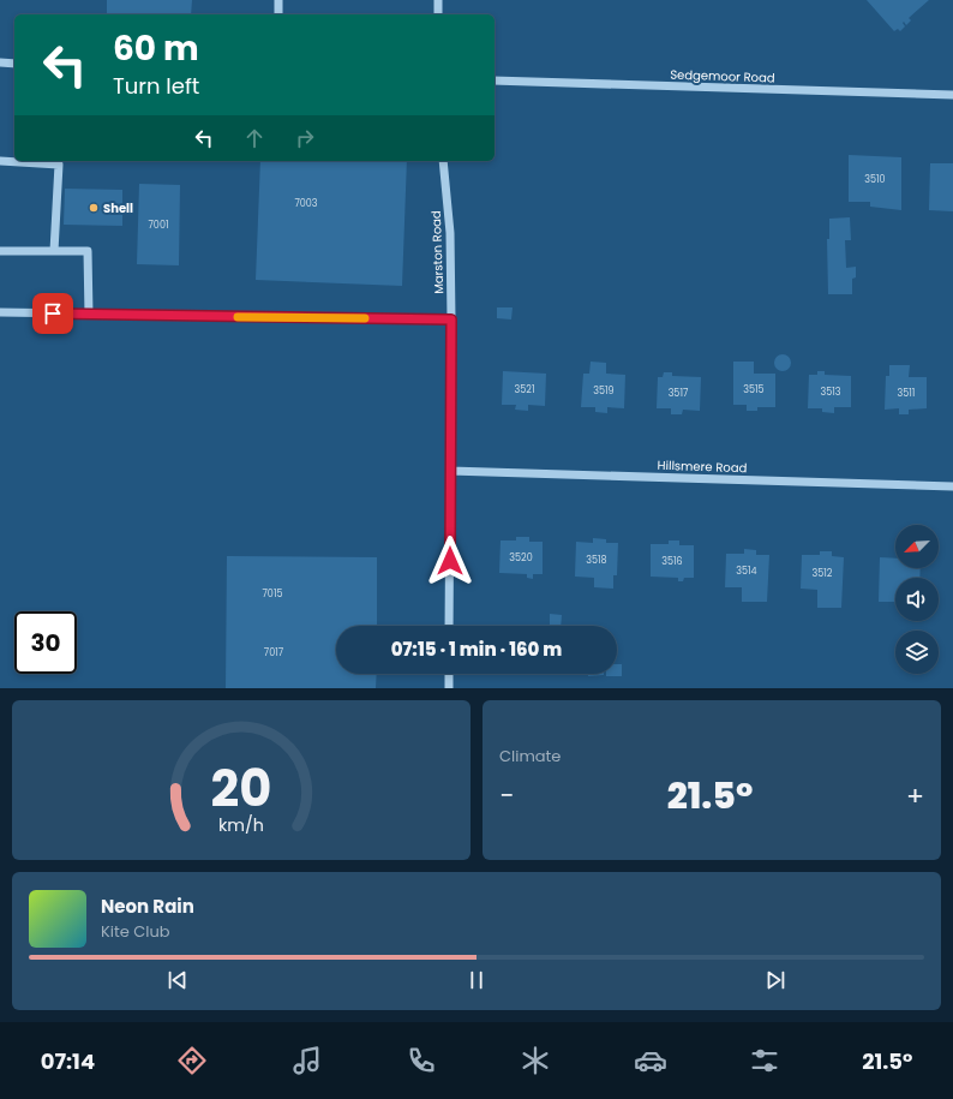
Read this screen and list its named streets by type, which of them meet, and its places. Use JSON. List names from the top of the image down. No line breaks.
{"streets":{"street":["Sedgemoor Road","Marston Road","Hillsmere Road"]},"crossings":[["Marston Road","Hillsmere Road"]],"places":["Shell"],"house_numbers":["3510","7003","7001","3521","3515","3519","3513","3517","3511","3520","3518","3516","3514","3512","7015","7017"],"north":"bottom left","page":{"turn":["60 m","Turn left"],"limit":"30","trip":"07:15 · 1 min · 160 m","tile":"Climate","heat":["−","21.5°","+"],"song":["Neon Rain","Kite Club"],"tabs":["07:14","21.5°"],"gauge":["20","km/h"]}}
